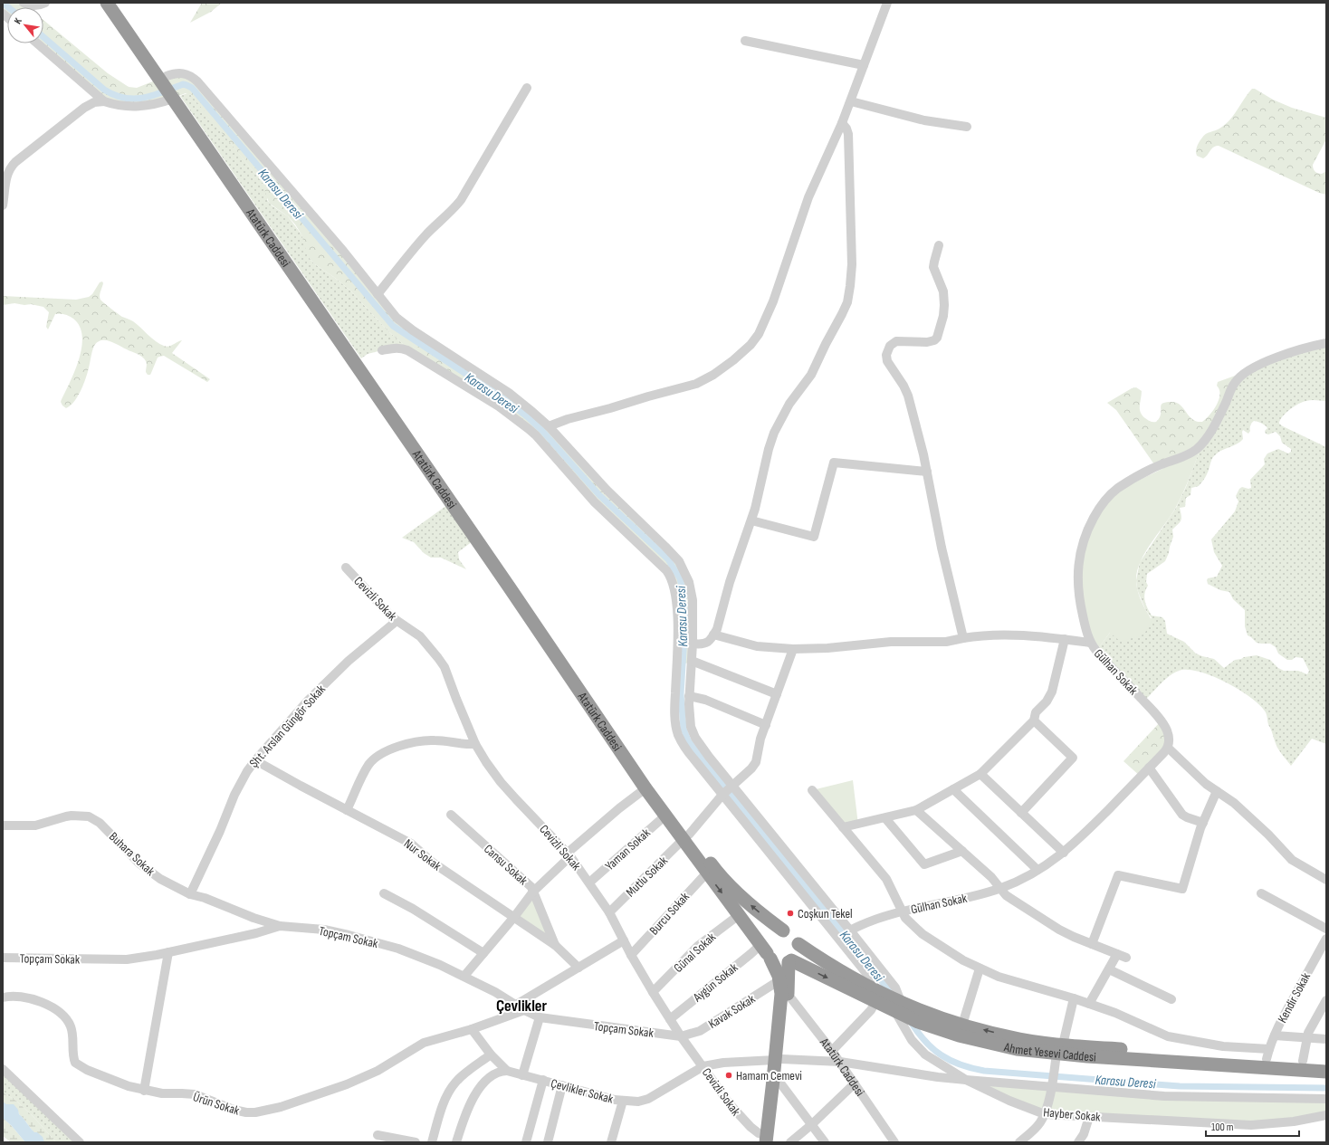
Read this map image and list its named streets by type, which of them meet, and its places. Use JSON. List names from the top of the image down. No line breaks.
{"streets":{"highway":["Atatürk Caddesi","Ahmet Yesevi Caddesi"],"street":["Cevizli Sokak","Gülhan Sokak","Şht. Arslan Güngör Sokak","Yaman Sokak","Buhara Sokak","Nur Sokak","Cansu Sokak","Mutlu Sokak","Burcu Sokak","Topçam Sokak","Günal Sokak","Aygün Sokak","Kendir Sokak","Kavak Sokak","Çevlikler Sokak","Ürün Sokak","Hayber Sokak"]},"crossings":[["Atatürk Caddesi","Yaman Sokak"],["Atatürk Caddesi","Mutlu Sokak"],["Atatürk Caddesi","Burcu Sokak"],["Atatürk Caddesi","Günal Sokak"],["Atatürk Caddesi","Aygün Sokak"],["Atatürk Caddesi","Kavak Sokak"],["Atatürk Caddesi","Ahmet Yesevi Caddesi"],["Atatürk Caddesi","Hayber Sokak"],["Cevizli Sokak","Şht. Arslan Güngör Sokak"],["Cevizli Sokak","Yaman Sokak"],["Cevizli Sokak","Mutlu Sokak"],["Cevizli Sokak","Burcu Sokak"],["Cevizli Sokak","Topçam Sokak"],["Cevizli Sokak","Günal Sokak"],["Cevizli Sokak","Aygün Sokak"],["Cevizli Sokak","Kavak Sokak"],["Cevizli Sokak","Çevlikler Sokak"],["Cevizli Sokak","Hayber Sokak"],["Şht. Arslan Güngör Sokak","Buhara Sokak"],["Şht. Arslan Güngör Sokak","Nur Sokak"],["Buhara Sokak","Topçam Sokak"],["Nur Sokak","Cansu Sokak"],["Topçam Sokak","Kavak Sokak"],["Topçam Sokak","Ürün Sokak"],["Aygün Sokak","Ahmet Yesevi Caddesi"],["Kendir Sokak","Ahmet Yesevi Caddesi"],["Çevlikler Sokak","Ürün Sokak"],["Çevlikler Sokak","Hayber Sokak"]],"districts":["Çevlikler"],"water":["Karasu Deresi"],"places":["Coşkun Tekel","Hamam Cemevi"],"scale_bar":"100 m","north":"top left"}
